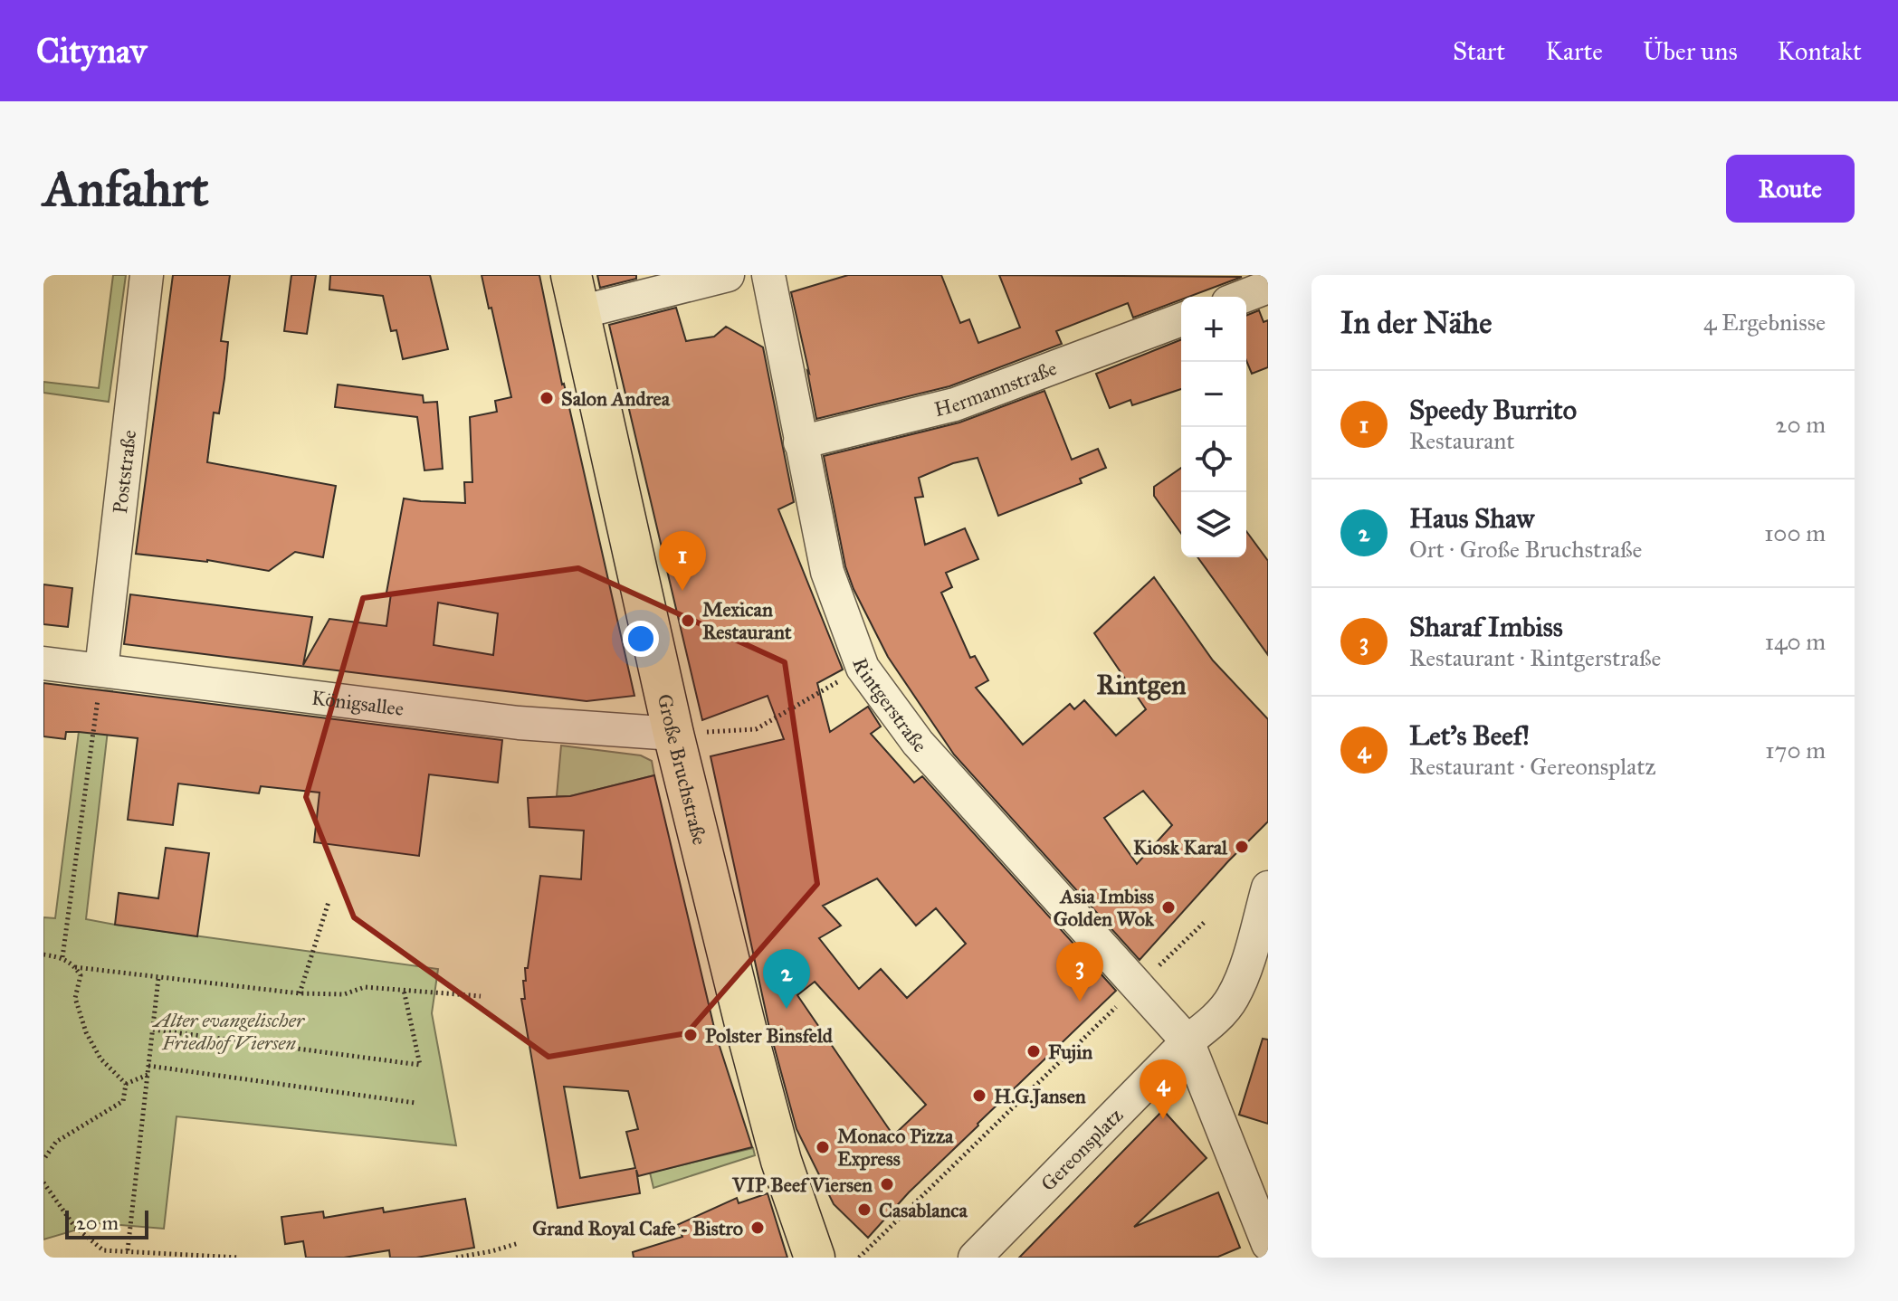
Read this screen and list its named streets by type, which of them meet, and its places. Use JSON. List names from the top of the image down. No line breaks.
{"streets":{"main road":["Große Bruchstraße"],"street":["Hermannstraße","Poststraße","Königsallee","Rintgerstraße","Gereonsplatz"]},"crossings":[["Hermannstraße","Rintgerstraße"],["Poststraße","Königsallee"],["Königsallee","Große Bruchstraße"],["Rintgerstraße","Gereonsplatz"]],"districts":["Rintgen"],"parks":["Alter evangelischer Friedhof Viersen"],"places":["Salon Andrea","Mexican Restaurant","Kiosk Karal","Asia Imbiss Golden Wok","Polster Binsfeld","Fujin","H.G.Jansen","Monaco Pizza Express","VIP Beef Viersen","Casablanca","Grand Royal Cafe - Bistro"],"scale_bar":"20 m","page":{"header":"Citynav","nav":["Start","Karte","Über uns","Kontakt"],"buttons":"Route","title":"Anfahrt","heading":["In der Nähe","4 Ergebnisse"],"map_buttons":["+","−"],"list":[{"mark":"1","name":"Speedy Burrito","note":"Restaurant","value":"20 m"},{"mark":"2","name":"Haus Shaw","note":"Ort · Große Bruchstraße","value":"100 m"},{"mark":"3","name":"Sharaf Imbiss","note":"Restaurant · Rintgerstraße","value":"140 m"},{"mark":"4","name":"Let's Beef!","note":"Restaurant · Gereonsplatz","value":"170 m"}],"pins":["1","3","2","4"],"scale":"20 m"}}
